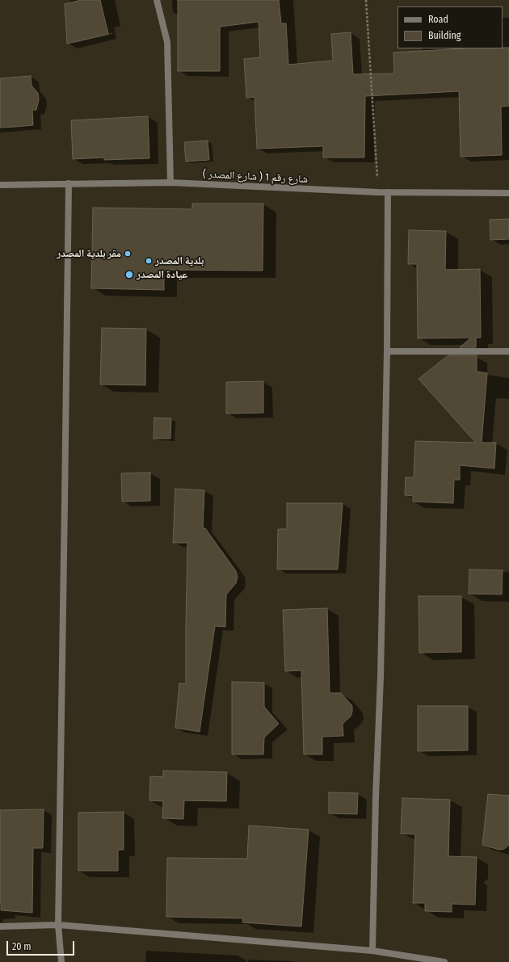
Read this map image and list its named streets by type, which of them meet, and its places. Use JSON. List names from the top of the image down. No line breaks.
{"streets":{"street":["شارع رقم 1 ( شارع المصدر )"]},"places":["مقر بلدية المصدر","بلدية المصدر","عيادة المصدر"],"legend":["Road","Building"],"scale_bar":"20 m"}
